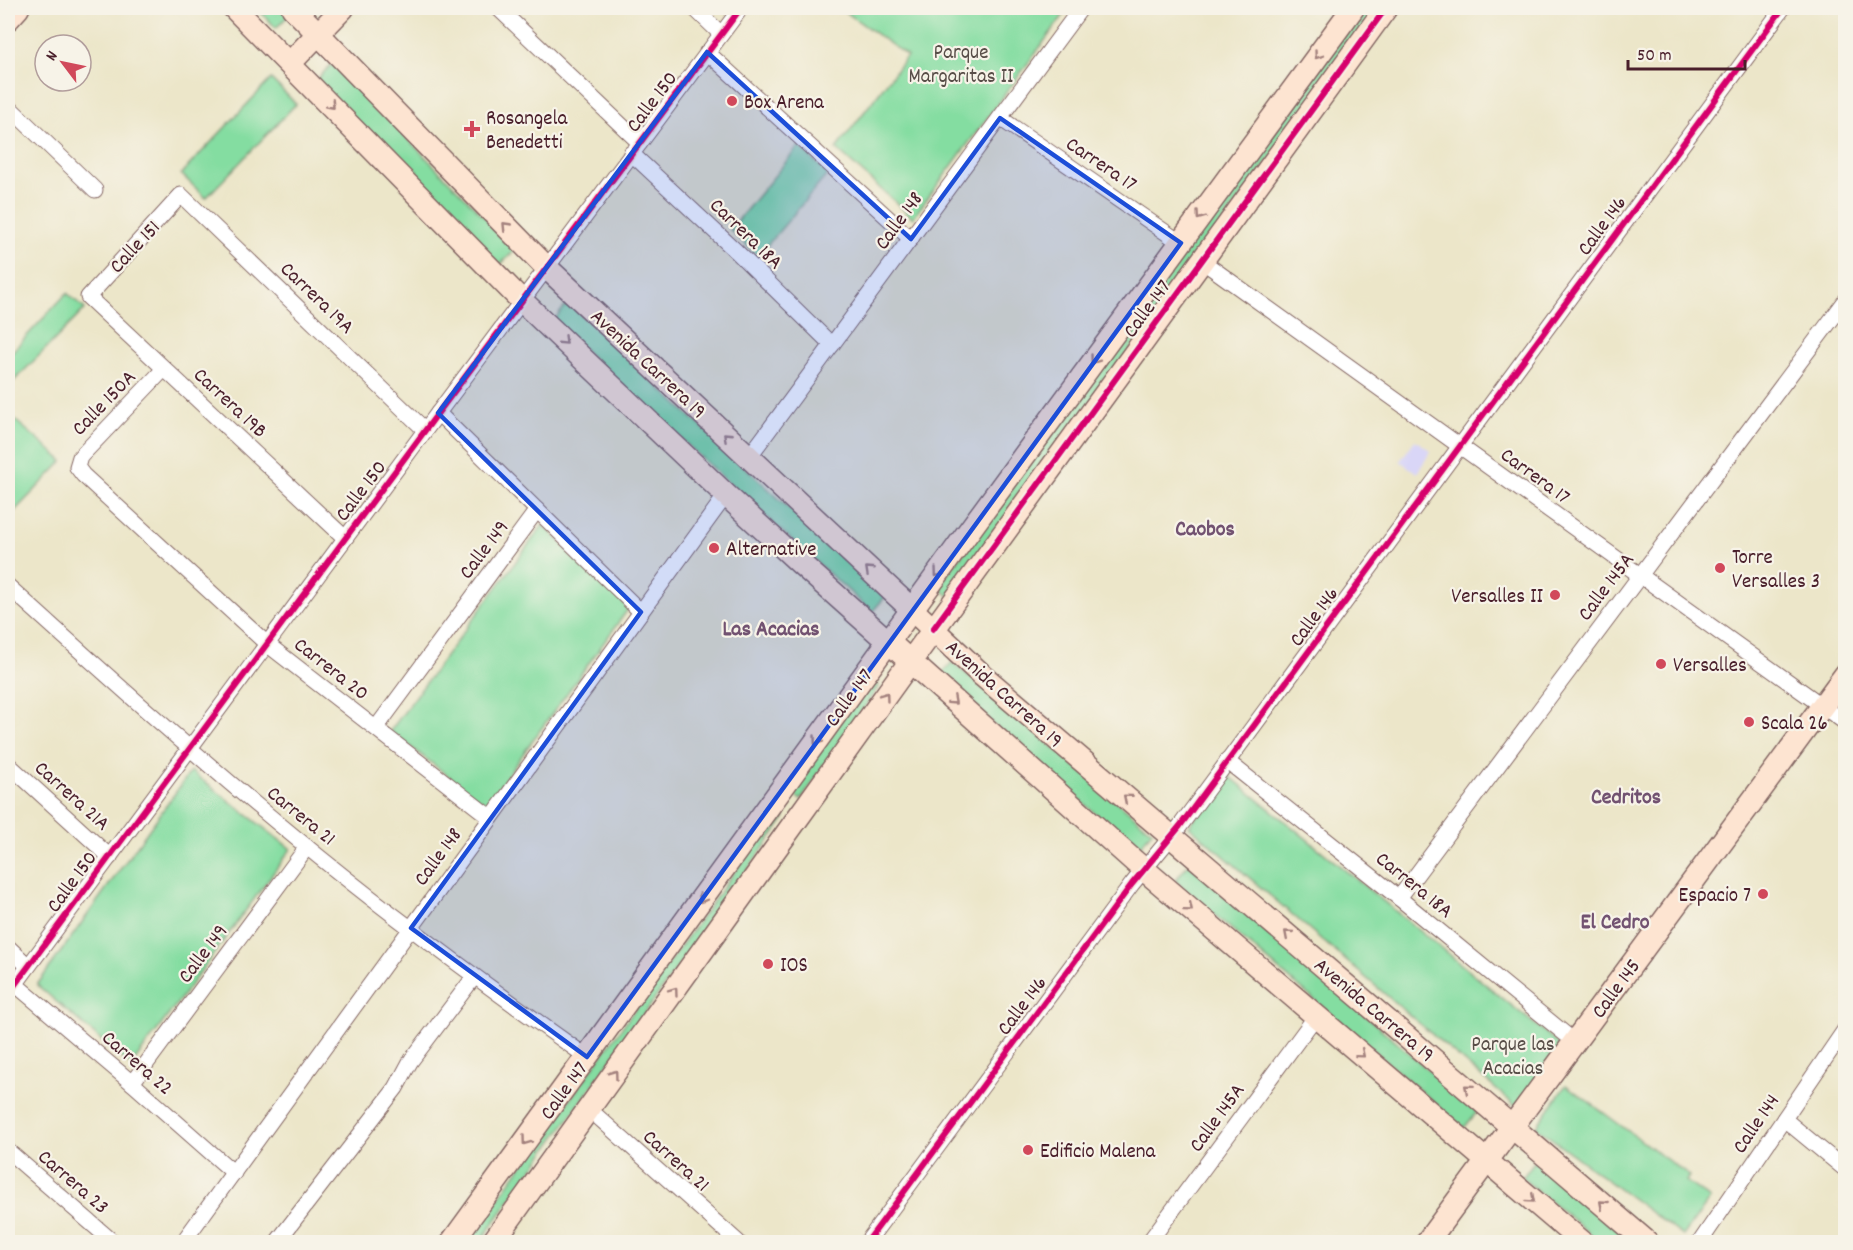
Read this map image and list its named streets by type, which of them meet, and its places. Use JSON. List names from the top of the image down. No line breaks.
{"streets":{"main road":["Calle 147","Avenida Carrera 19","Calle 145"],"street":["Calle 150","Carrera 17","Calle 148","Calle 146","Carrera 18A","Calle 151","Carrera 19A","Calle 150A","Carrera 19B","Calle 149","Calle 145A","Carrera 20","Carrera 21A","Carrera 21","Carrera 22","Calle 144","Carrera 23"]},"crossings":[["Calle 150","Carrera 18A"],["Calle 150","Carrera 19A"],["Calle 150","Avenida Carrera 19"],["Calle 150","Carrera 19B"],["Calle 150","Carrera 20"],["Calle 150","Carrera 21A"],["Calle 150","Carrera 21"],["Calle 150","Carrera 22"],["Carrera 17","Calle 148"],["Carrera 17","Calle 146"],["Carrera 17","Calle 147"],["Carrera 17","Calle 145A"],["Carrera 17","Calle 145"],["Calle 148","Carrera 18A"],["Calle 148","Avenida Carrera 19"],["Calle 148","Carrera 20"],["Calle 148","Carrera 21"],["Calle 148","Carrera 22"],["Calle 146","Carrera 18A"],["Calle 146","Avenida Carrera 19"],["Carrera 18A","Calle 145A"],["Carrera 18A","Calle 145"],["Calle 151","Carrera 19A"],["Calle 151","Carrera 19B"],["Calle 147","Avenida Carrera 19"],["Calle 147","Carrera 21"],["Avenida Carrera 19","Calle 145A"],["Avenida Carrera 19","Calle 145"],["Calle 150A","Carrera 19B"],["Calle 150A","Carrera 20"],["Calle 149","Carrera 20"],["Calle 149","Carrera 21"],["Calle 149","Carrera 22"]],"districts":["Caobos","Las Acacias","Cedritos","El Cedro"],"parks":["Parque Margaritas II","Parque las Acacias"],"places":{"other":["Box Arena","Alternative","Torre Versalles 3","Versalles II","Versalles","Scala 26","Espacio 7","IOS","Edificio Malena"],"health":["Rosangela Benedetti"]},"scale_bar":"50 m","north":"top left"}
